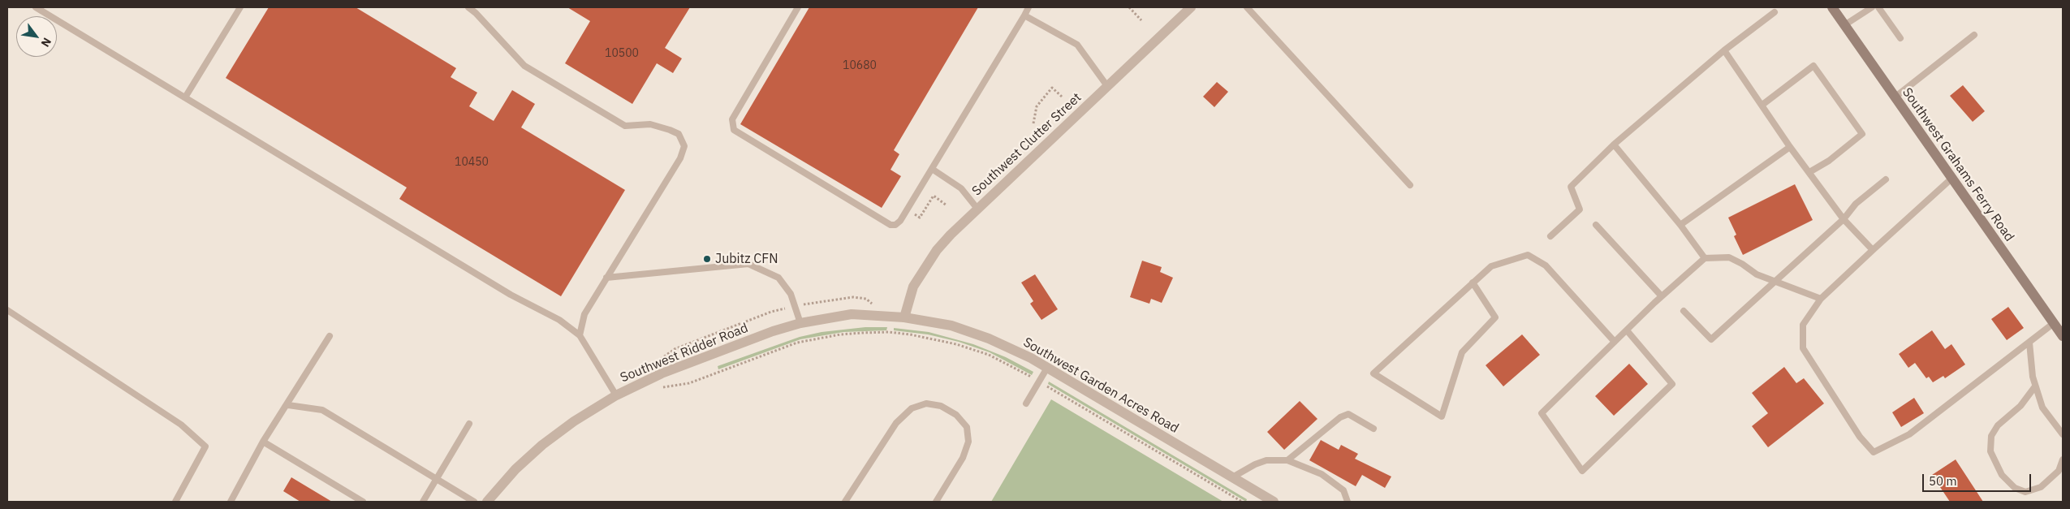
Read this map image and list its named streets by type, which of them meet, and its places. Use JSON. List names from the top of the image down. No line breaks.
{"streets":{"main road":["Southwest Grahams Ferry Road"],"street":["Southwest Clutter Street","Southwest Ridder Road","Southwest Garden Acres Road"]},"crossings":[["Southwest Clutter Street","Southwest Ridder Road"],["Southwest Clutter Street","Southwest Garden Acres Road"],["Southwest Ridder Road","Southwest Garden Acres Road"]],"places":["Jubitz CFN"],"house_numbers":["10500","10680","10450"],"scale_bar":"50 m","north":"bottom right"}
